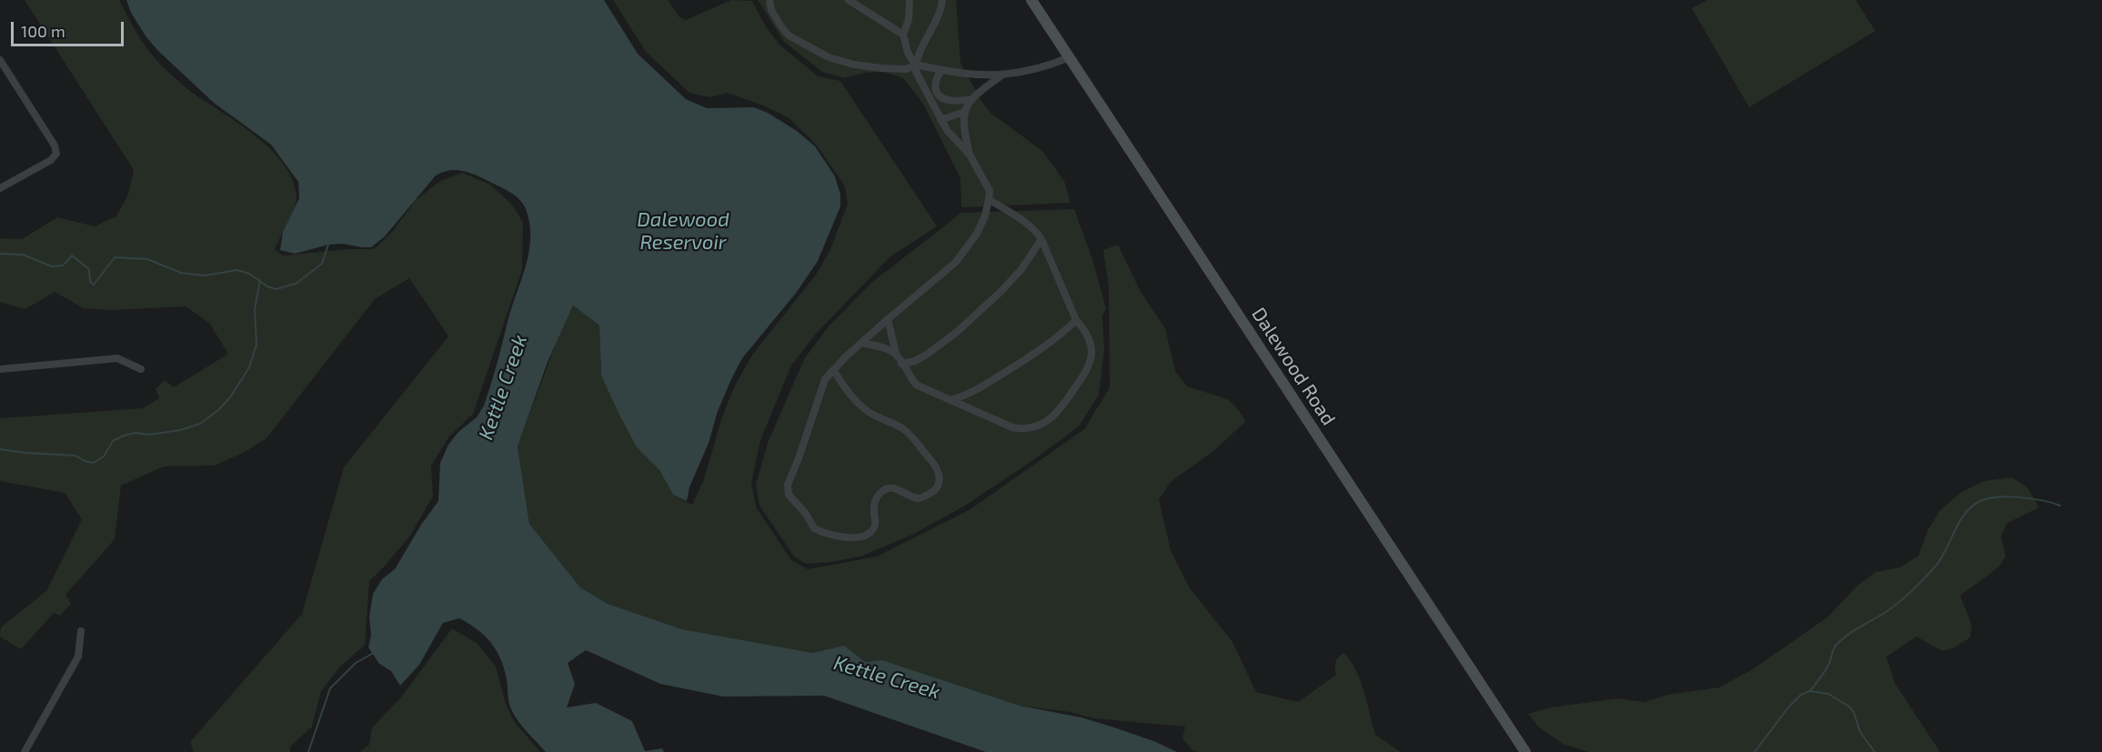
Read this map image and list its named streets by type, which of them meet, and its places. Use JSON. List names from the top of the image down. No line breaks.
{"streets":{"main road":["Dalewood Road"]},"water":["Dalewood Reservoir","Kettle Creek"],"scale_bar":"100 m"}
